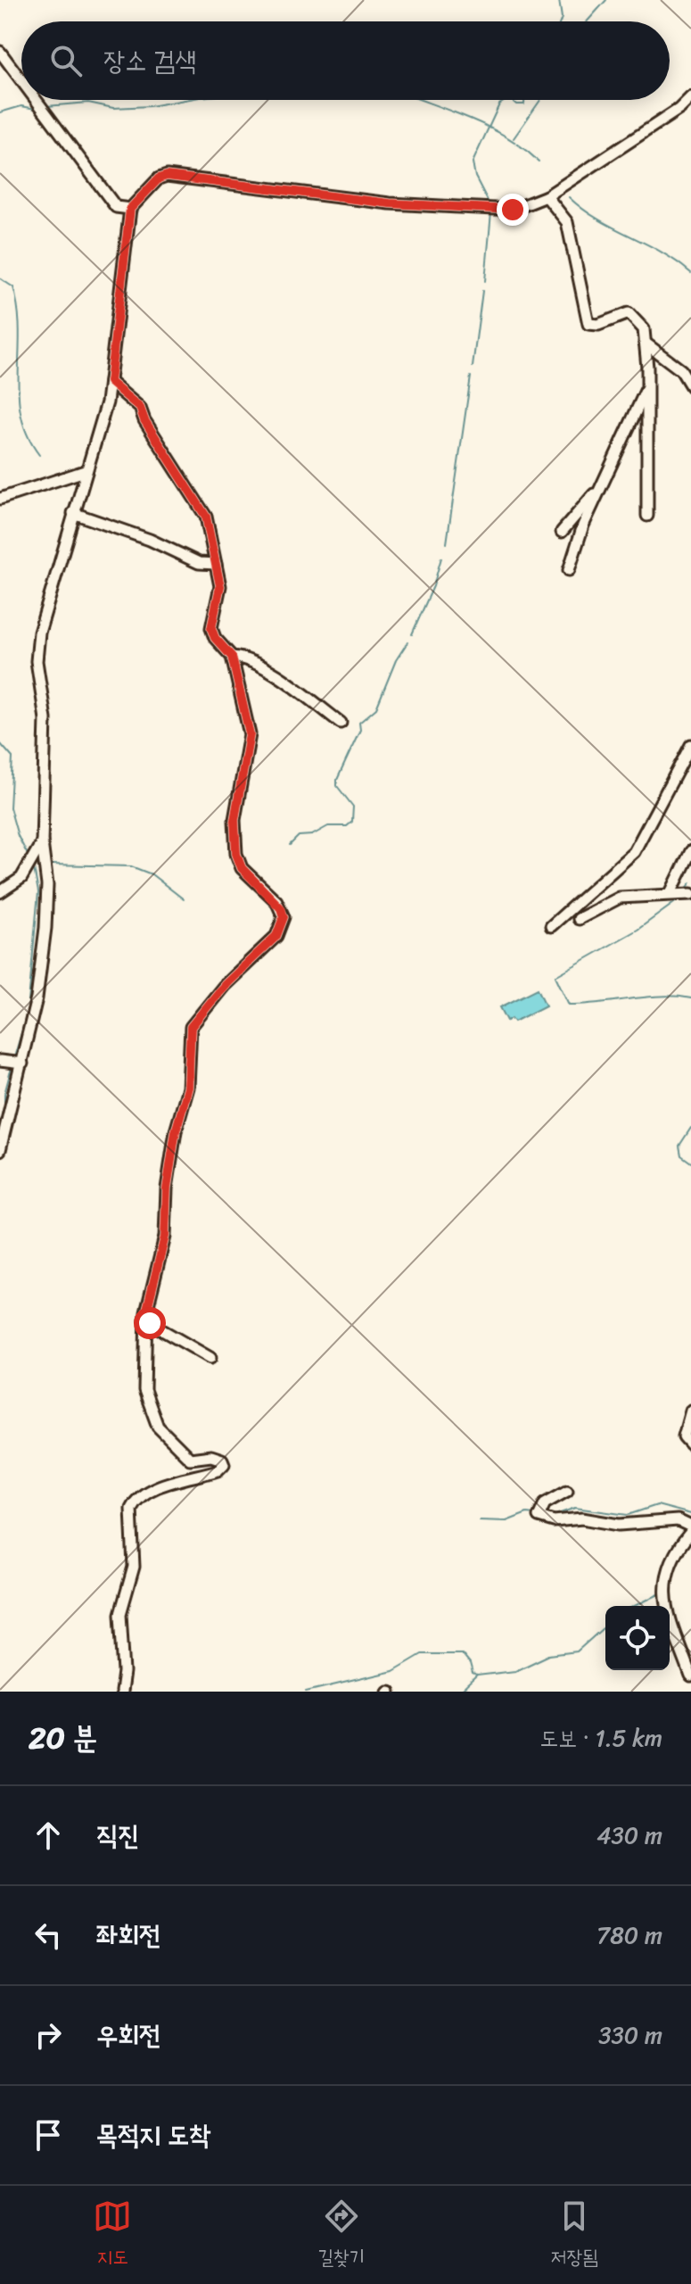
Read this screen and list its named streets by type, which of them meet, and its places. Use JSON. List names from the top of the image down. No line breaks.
{"page":{"search":"장소 검색","heading":["20 분","도보 · 1.5 km"],"list":[["직진","430 m"],["좌회전","780 m"],["우회전","330 m"],"목적지 도착"],"nav":["지도","길찾기","저장됨"]}}
